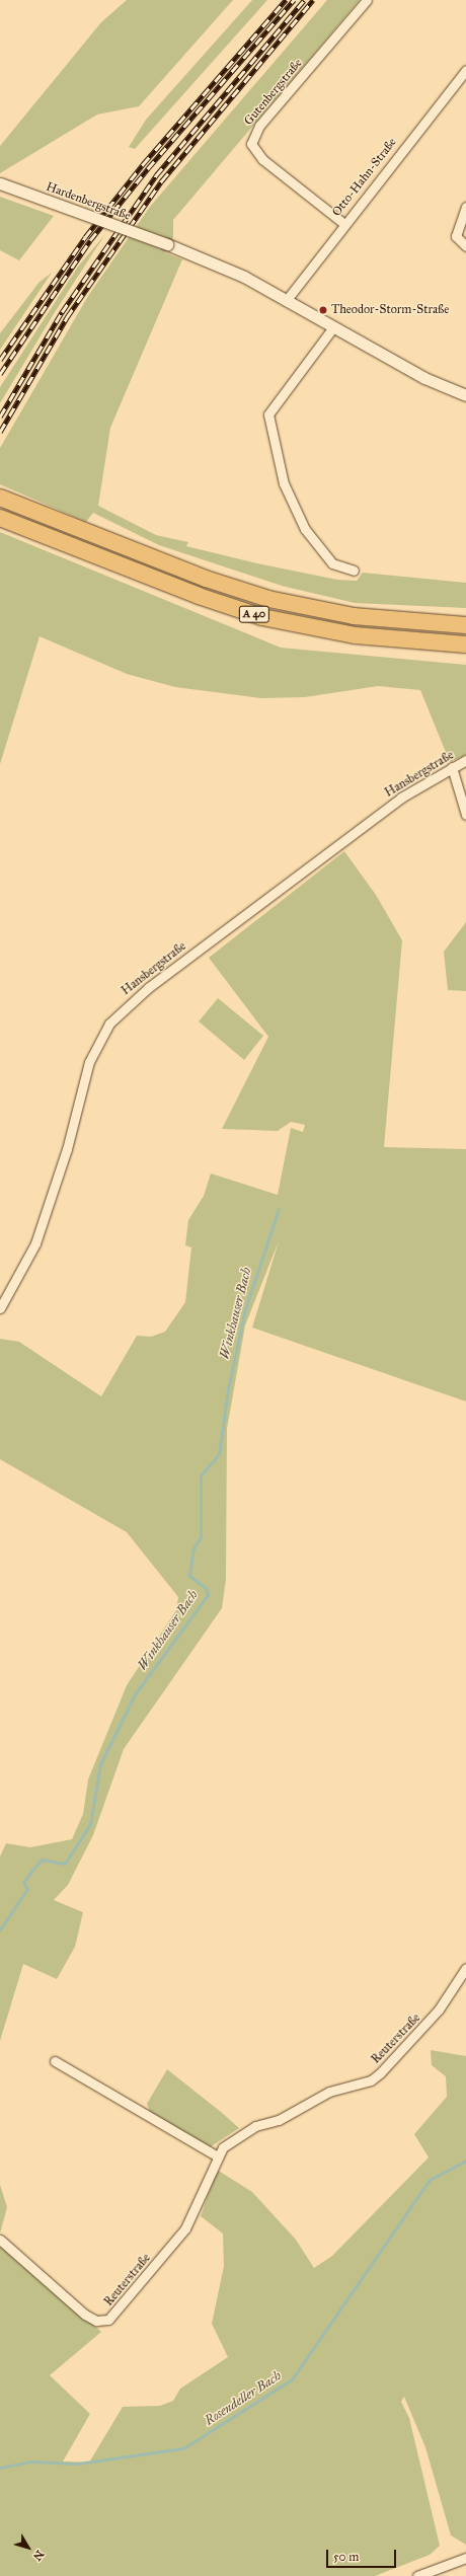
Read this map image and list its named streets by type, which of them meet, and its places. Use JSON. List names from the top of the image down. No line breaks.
{"streets":{"highway":["A 40"],"street":["Gutenbergstraße","Otto-Hahn-Straße","Hardenbergstraße","Hansbergstraße","Reuterstraße"]},"crossings":[["Gutenbergstraße","Otto-Hahn-Straße"],["Otto-Hahn-Straße","Hardenbergstraße"]],"water":["Winkhauser Bach","Rosendeller Bach"],"places":["Theodor-Storm-Straße"],"scale_bar":"50 m","north":"bottom right"}
